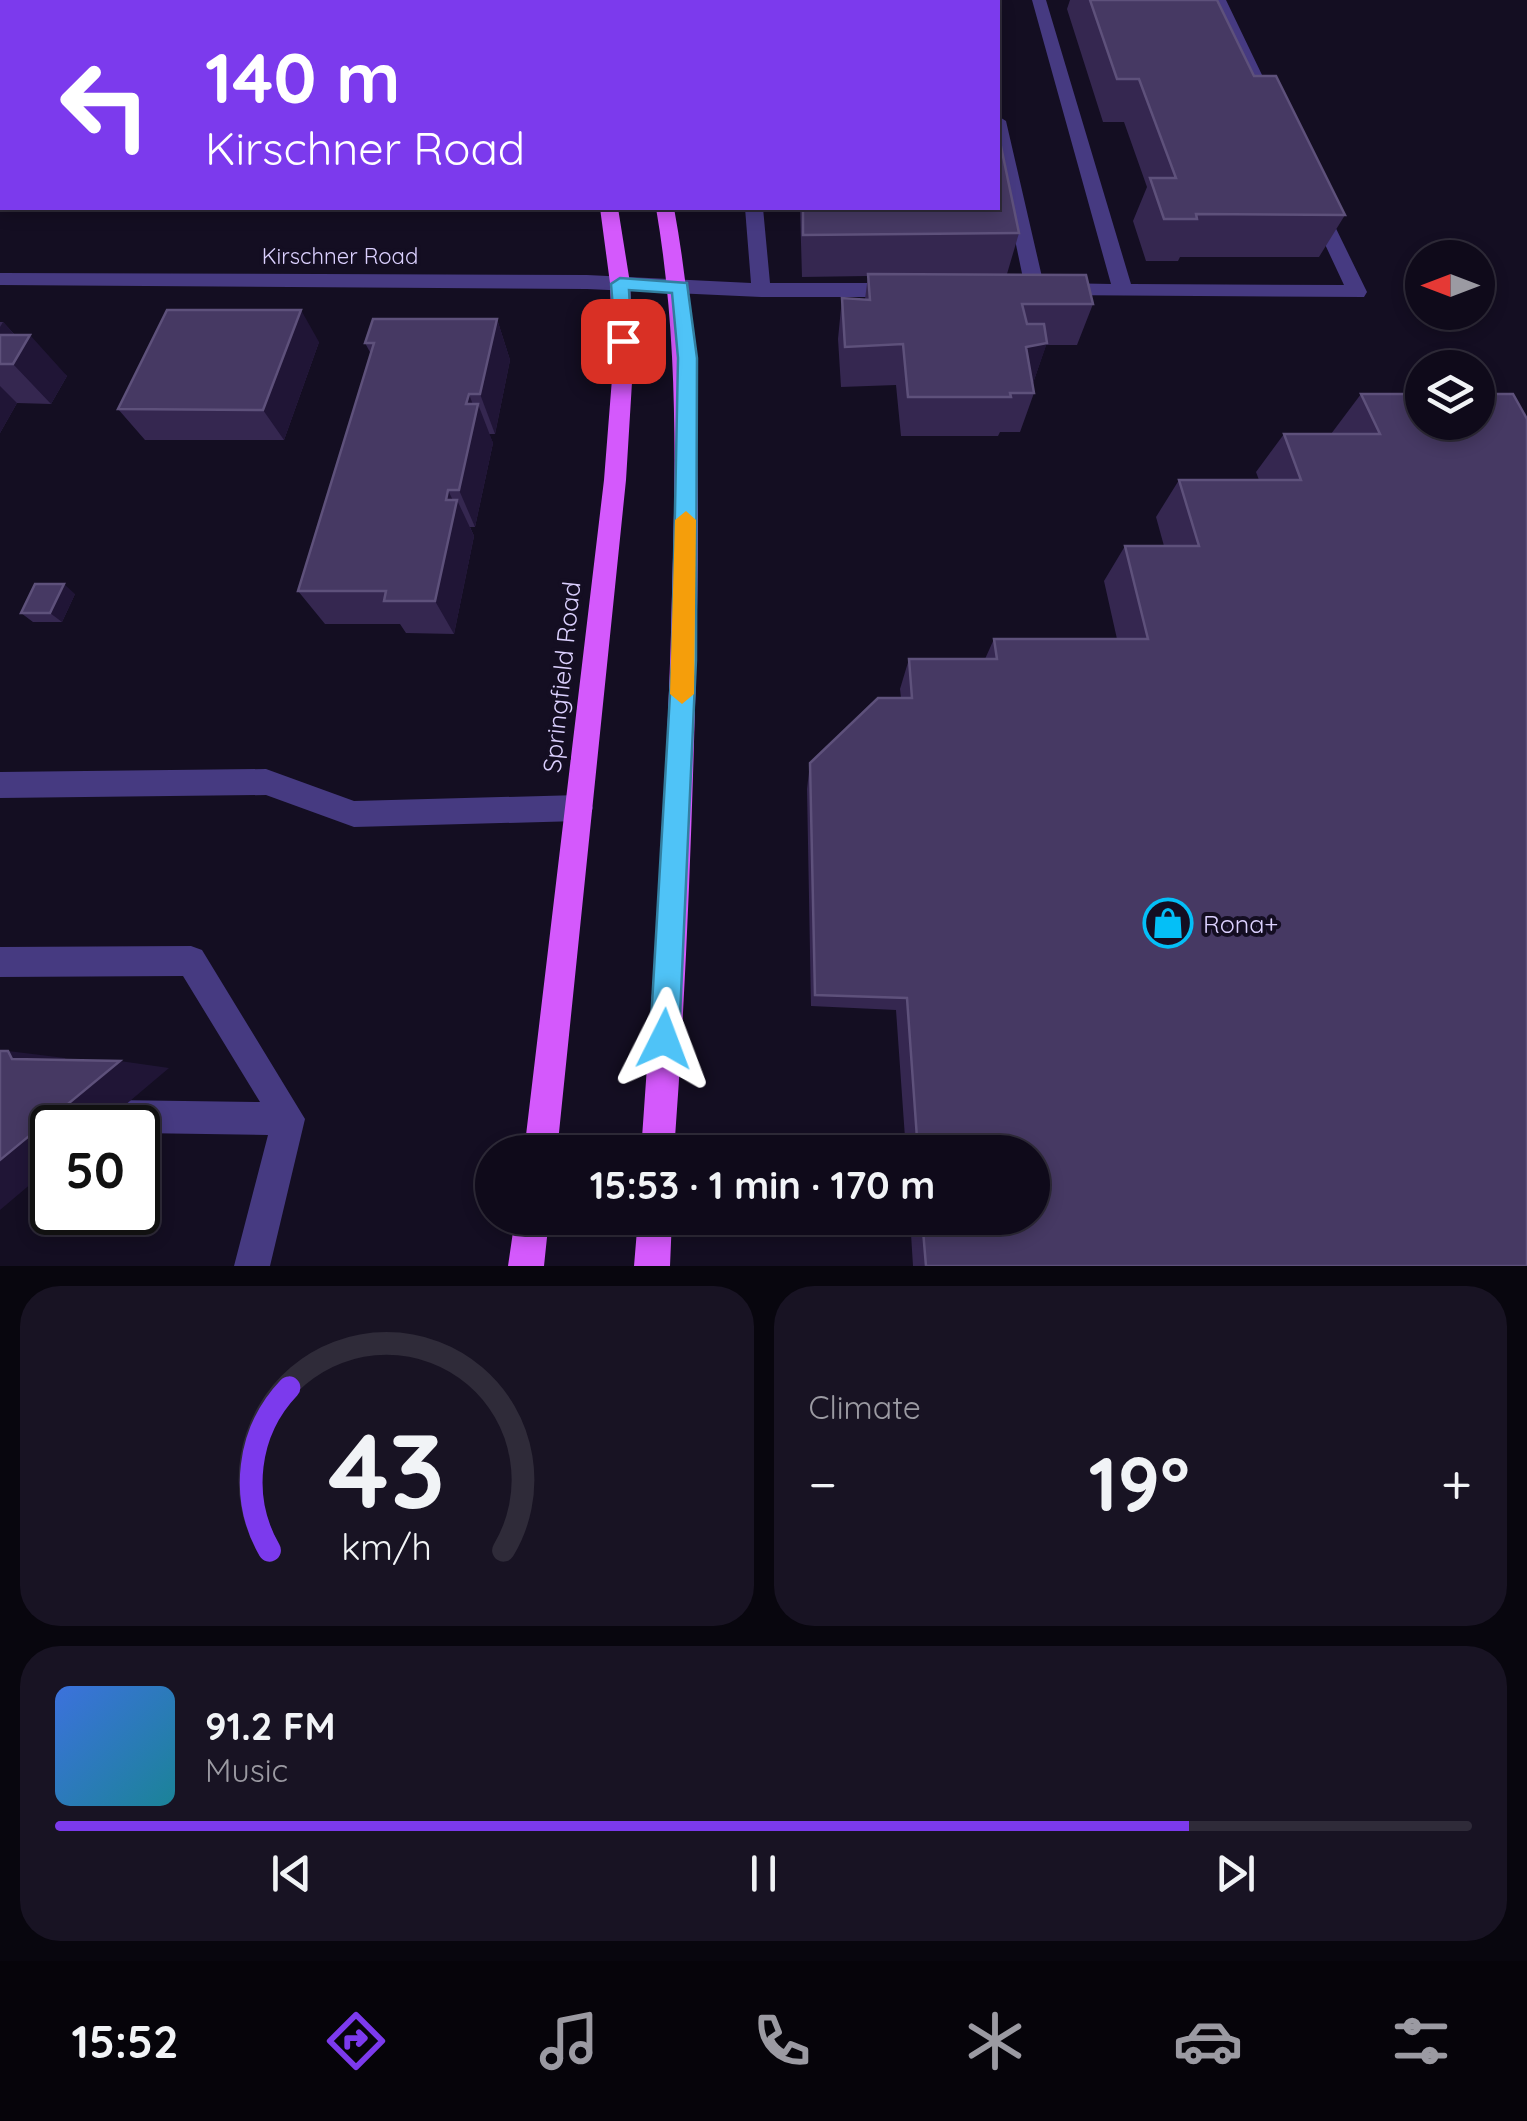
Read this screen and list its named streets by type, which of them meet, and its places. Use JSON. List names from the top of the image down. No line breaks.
{"streets":{"main road":["Springfield Road"],"street":["Kirschner Road"]},"crossings":[["Kirschner Road","Springfield Road"]],"places":{"shop":["Rona+"]},"north":"left","page":{"turn":["140 m","Kirschner Road"],"limit":"50","trip":"15:53 · 1 min · 170 m","tile":"Climate","heat":["−","19°","+"],"song":["91.2 FM","Music"],"tabs":"15:52","gauge":["43","km/h"]}}
